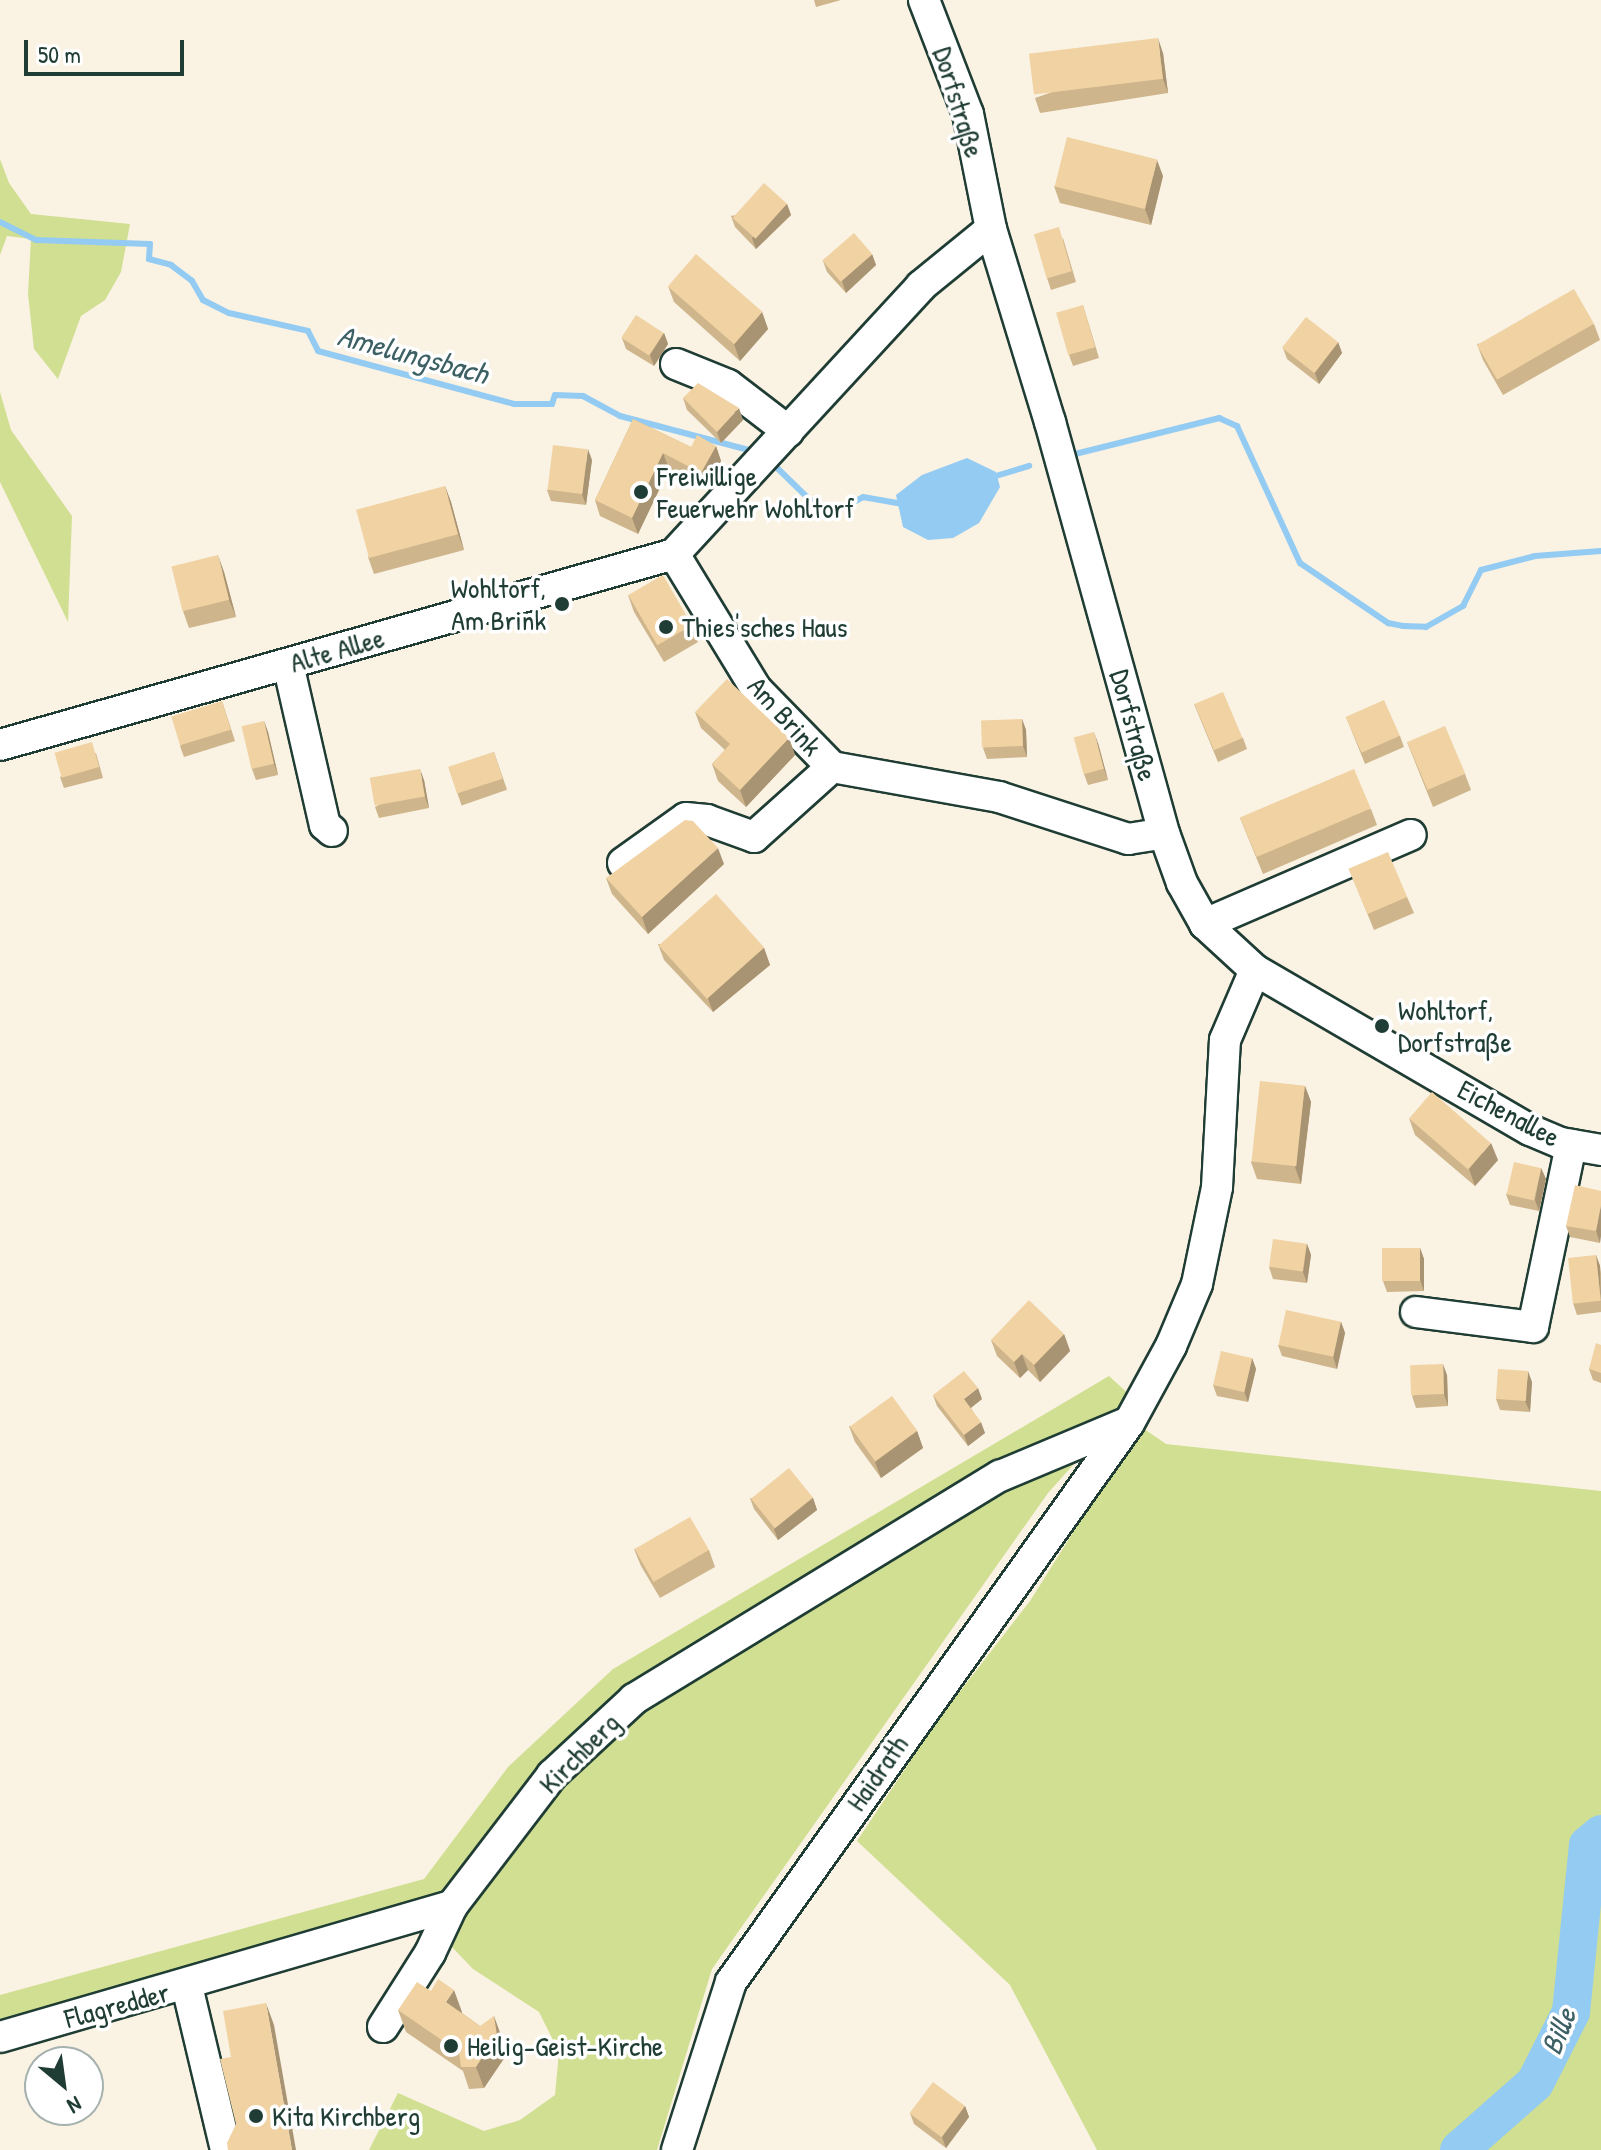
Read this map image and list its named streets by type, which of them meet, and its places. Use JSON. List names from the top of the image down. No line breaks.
{"streets":{"street":["Dorfstraße","Alte Allee","Am Brink","Eichenallee","Kirchberg","Haidrath","Flagredder"]},"crossings":[["Dorfstraße","Am Brink"],["Dorfstraße","Eichenallee"],["Alte Allee","Am Brink"],["Kirchberg","Haidrath"]],"water":["Amelungsbach","Bille"],"places":["Freiwillige Feuerwehr Wohltorf","Wohltorf, Am Brink","Thies'sches Haus","Wohltorf, Dorfstraße","Heilig-Geist-Kirche","Kita Kirchberg"],"scale_bar":"50 m","north":"bottom right"}
